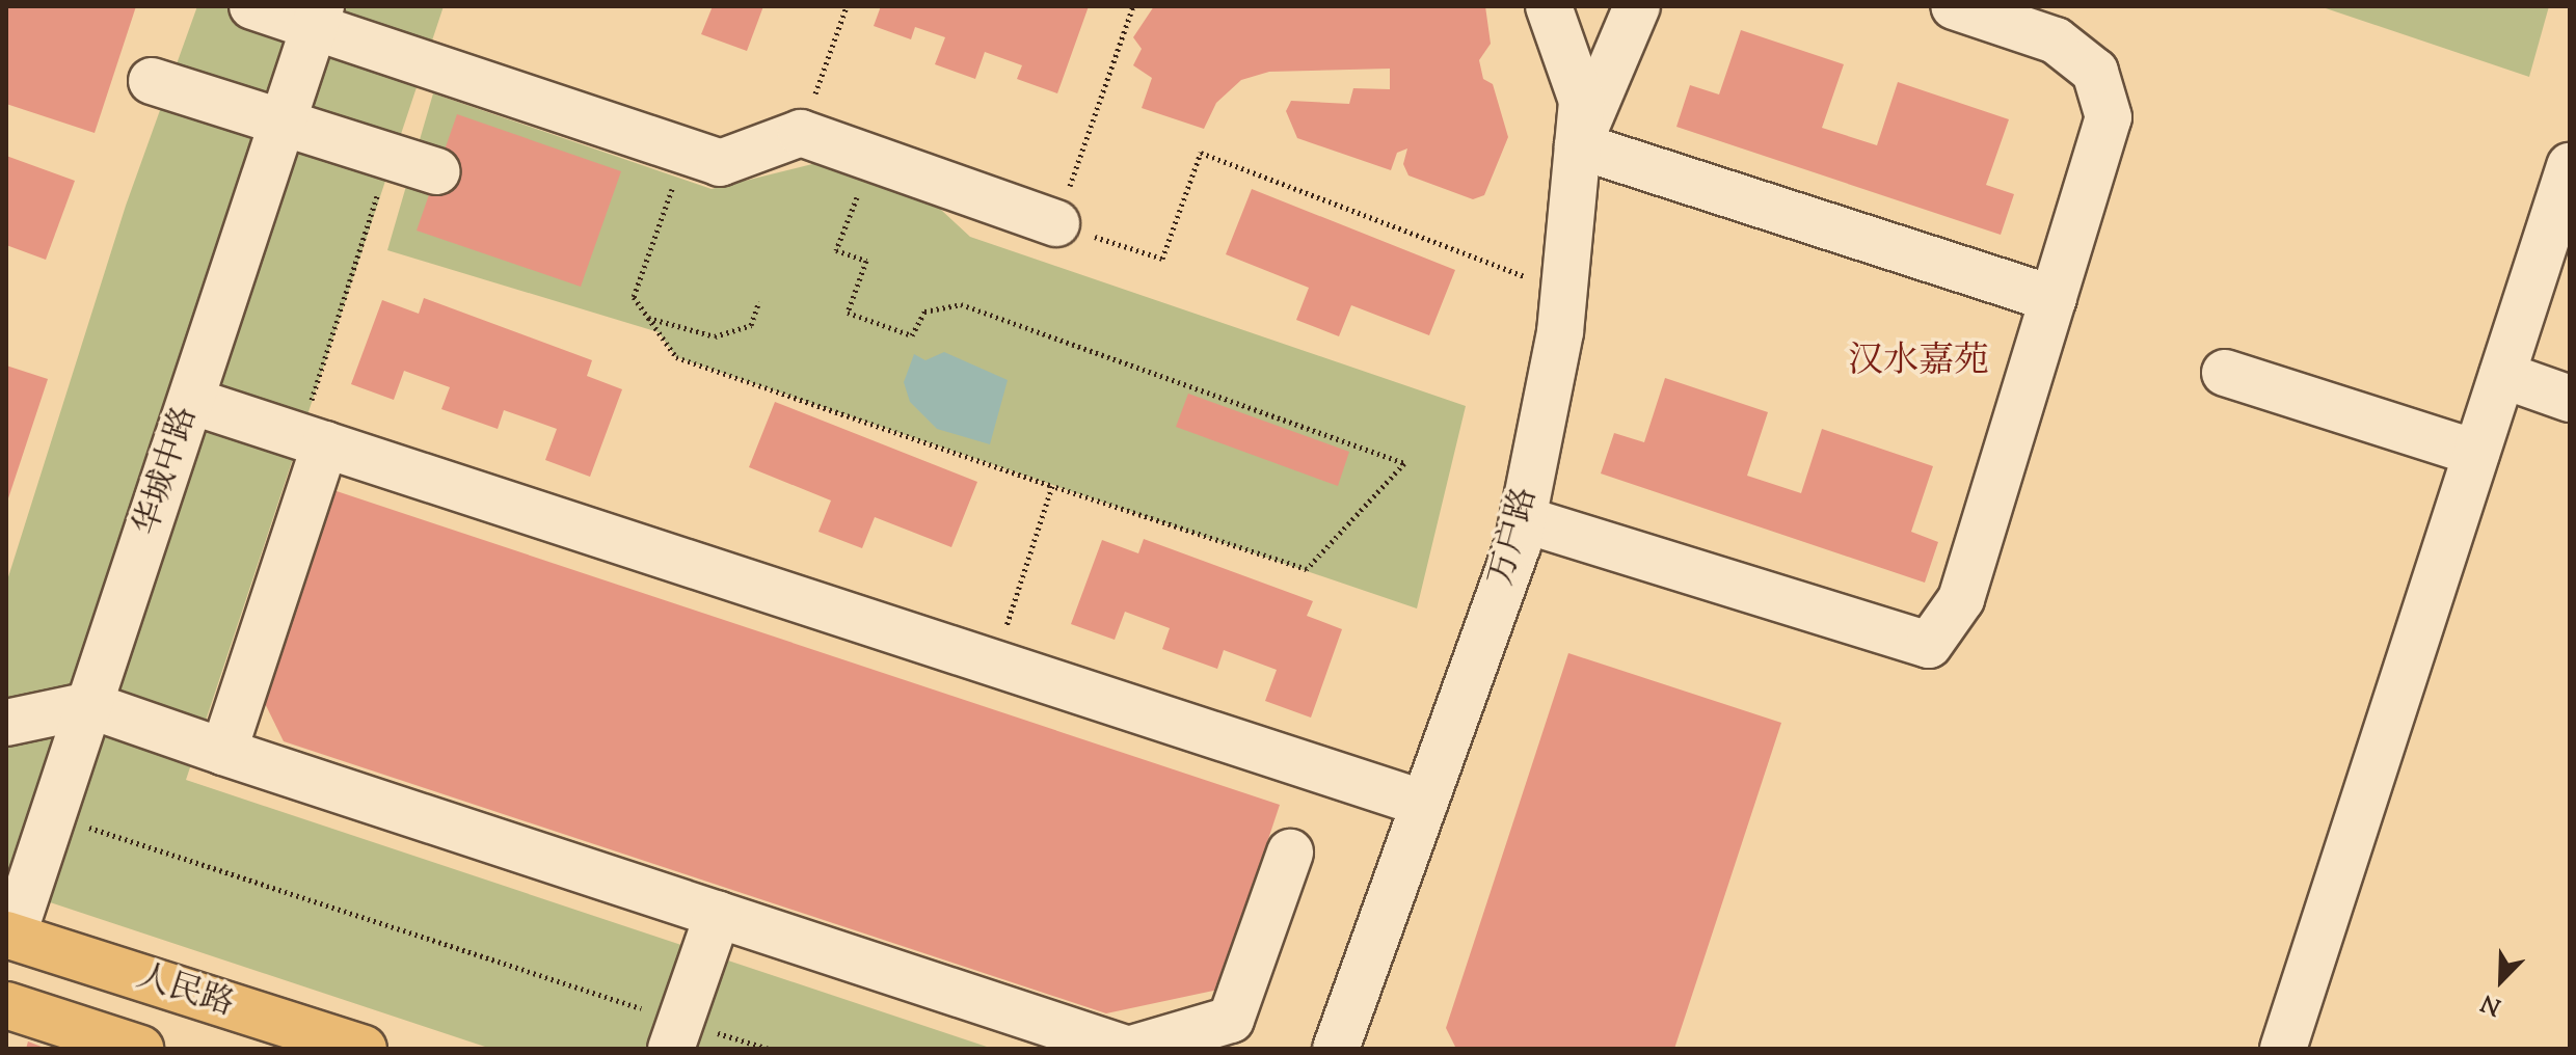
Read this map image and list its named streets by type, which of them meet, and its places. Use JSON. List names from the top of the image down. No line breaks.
{"streets":{"main road":["人民路"],"street":["华城中路","万户路"]},"crossings":[["华城中路","人民路"]],"districts":["汉水嘉苑"],"north":"bottom left"}
